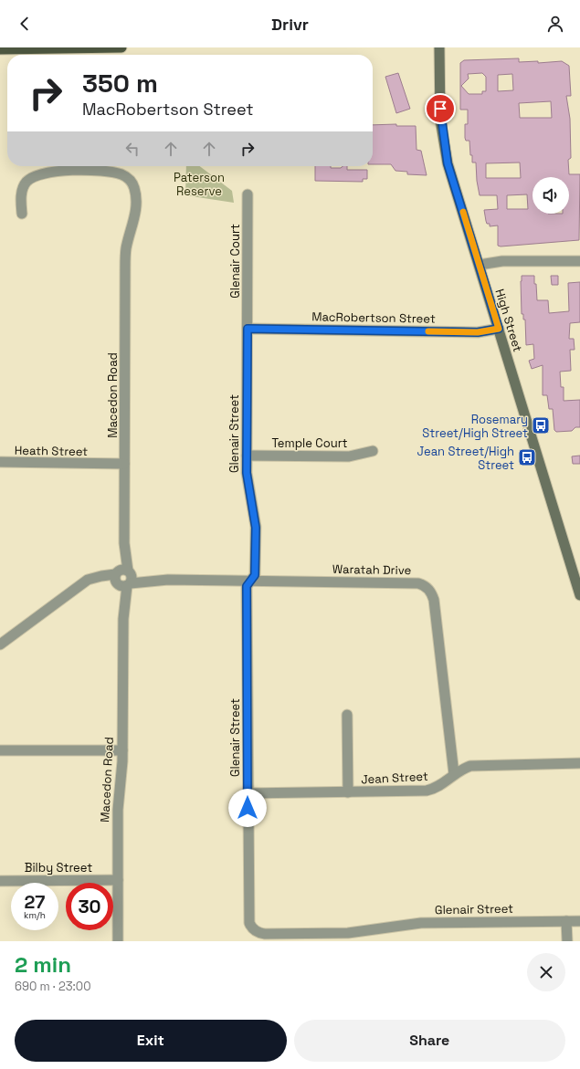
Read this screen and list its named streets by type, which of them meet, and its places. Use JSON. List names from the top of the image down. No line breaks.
{"streets":{"main road":["High Street"],"street":["Glenair Court","MacRobertson Street","Macedon Road","Glenair Street","Temple Court","Heath Street","Waratah Drive","Jean Street","Bilby Street"]},"crossings":[["Glenair Court","MacRobertson Street"],["Glenair Court","Glenair Street"],["MacRobertson Street","High Street"],["MacRobertson Street","Glenair Street"],["Macedon Road","Heath Street"],["Macedon Road","Waratah Drive"],["Macedon Road","Bilby Street"],["Glenair Street","Temple Court"],["Glenair Street","Waratah Drive"],["Glenair Street","Jean Street"],["Waratah Drive","Jean Street"]],"parks":["Paterson Reserve"],"places":{"bus stop":["Rosemary Street/High Street","Jean Street/High Street"]},"page":{"header":"Drivr","turn":["350 m","MacRobertson Street"],"speed":"27 km/h","limit":"30","heading":["2 min","690 m · 23:00"],"buttons":["Exit","Share"]}}
